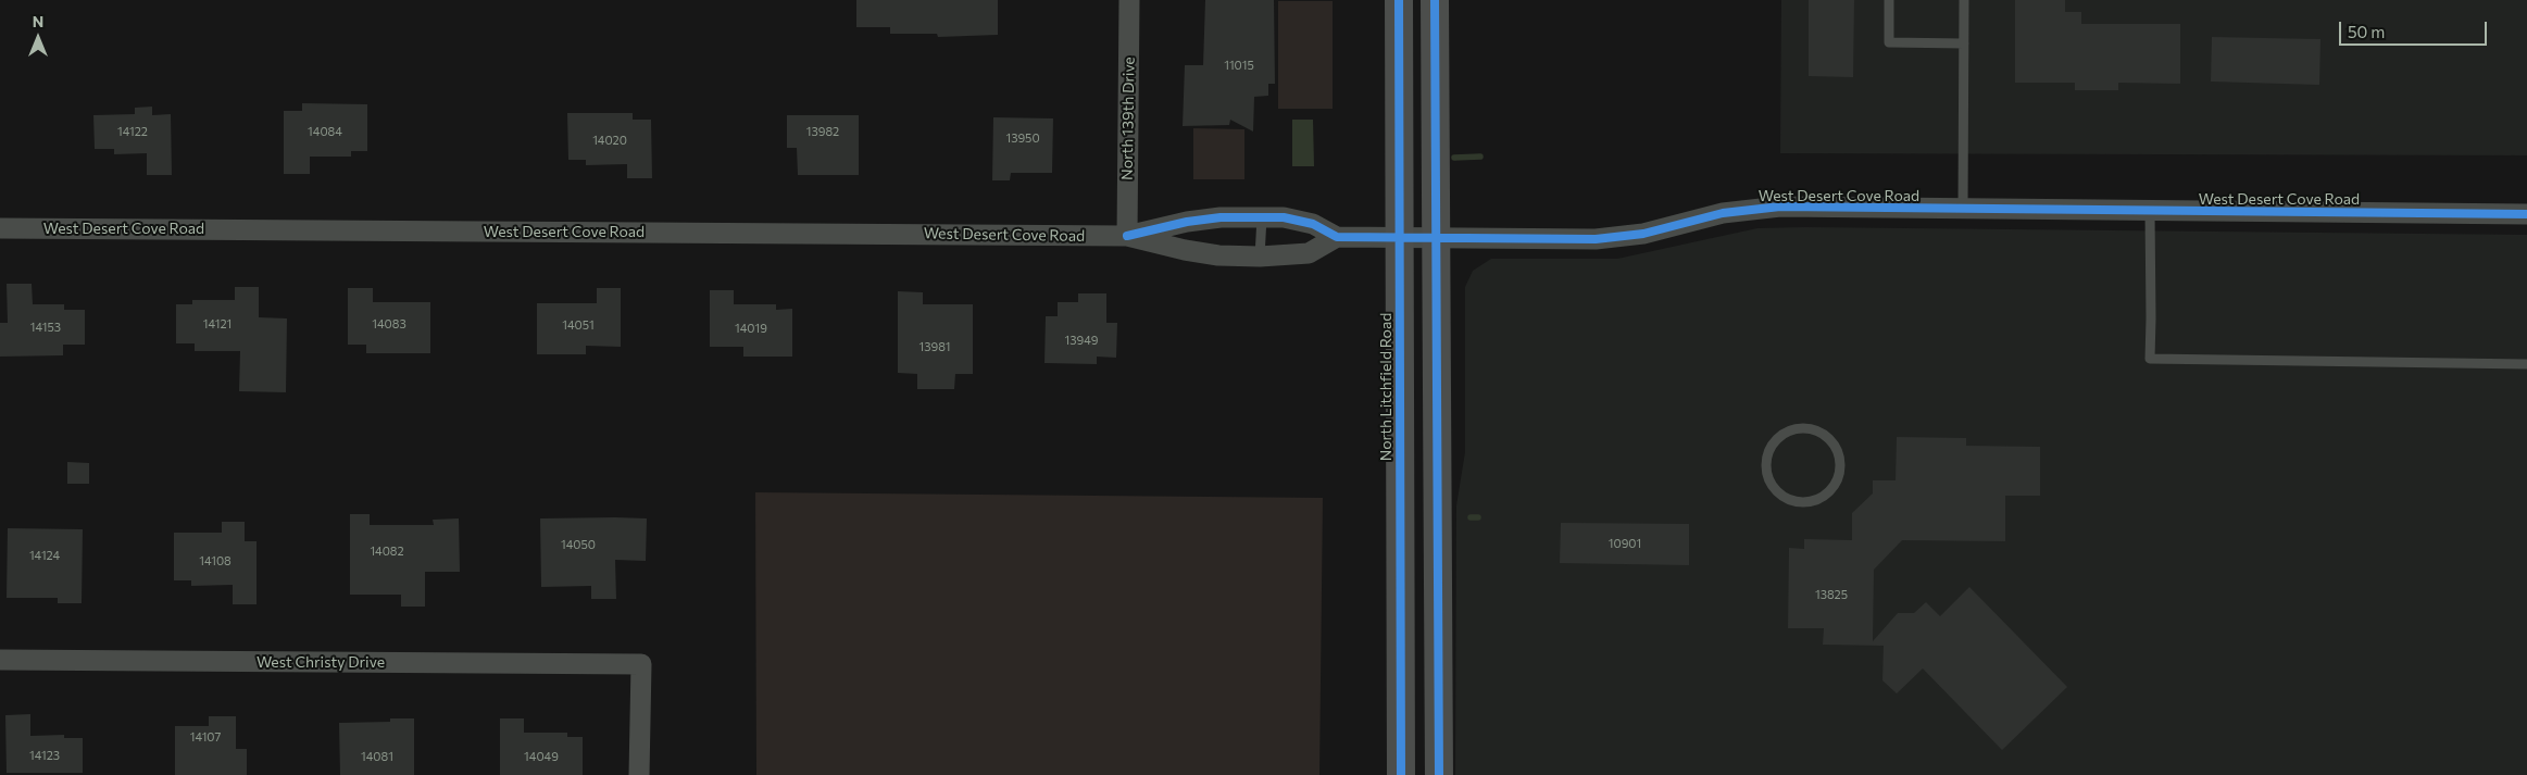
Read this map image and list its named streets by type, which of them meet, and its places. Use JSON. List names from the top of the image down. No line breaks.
{"streets":{"main road":["North Litchfield Road"],"street":["North 139th Drive","West Desert Cove Road","West Christy Drive"]},"crossings":[["North 139th Drive","West Desert Cove Road"],["West Desert Cove Road","North Litchfield Road"]],"house_numbers":["11015","14122","14084","13982","13950","14020","14121","14083","14051","14153","14019","13949","13981","10901","14050","14082","14124","14108","13825","14107","14123","14081","14049"],"scale_bar":"50 m","north":"top"}
